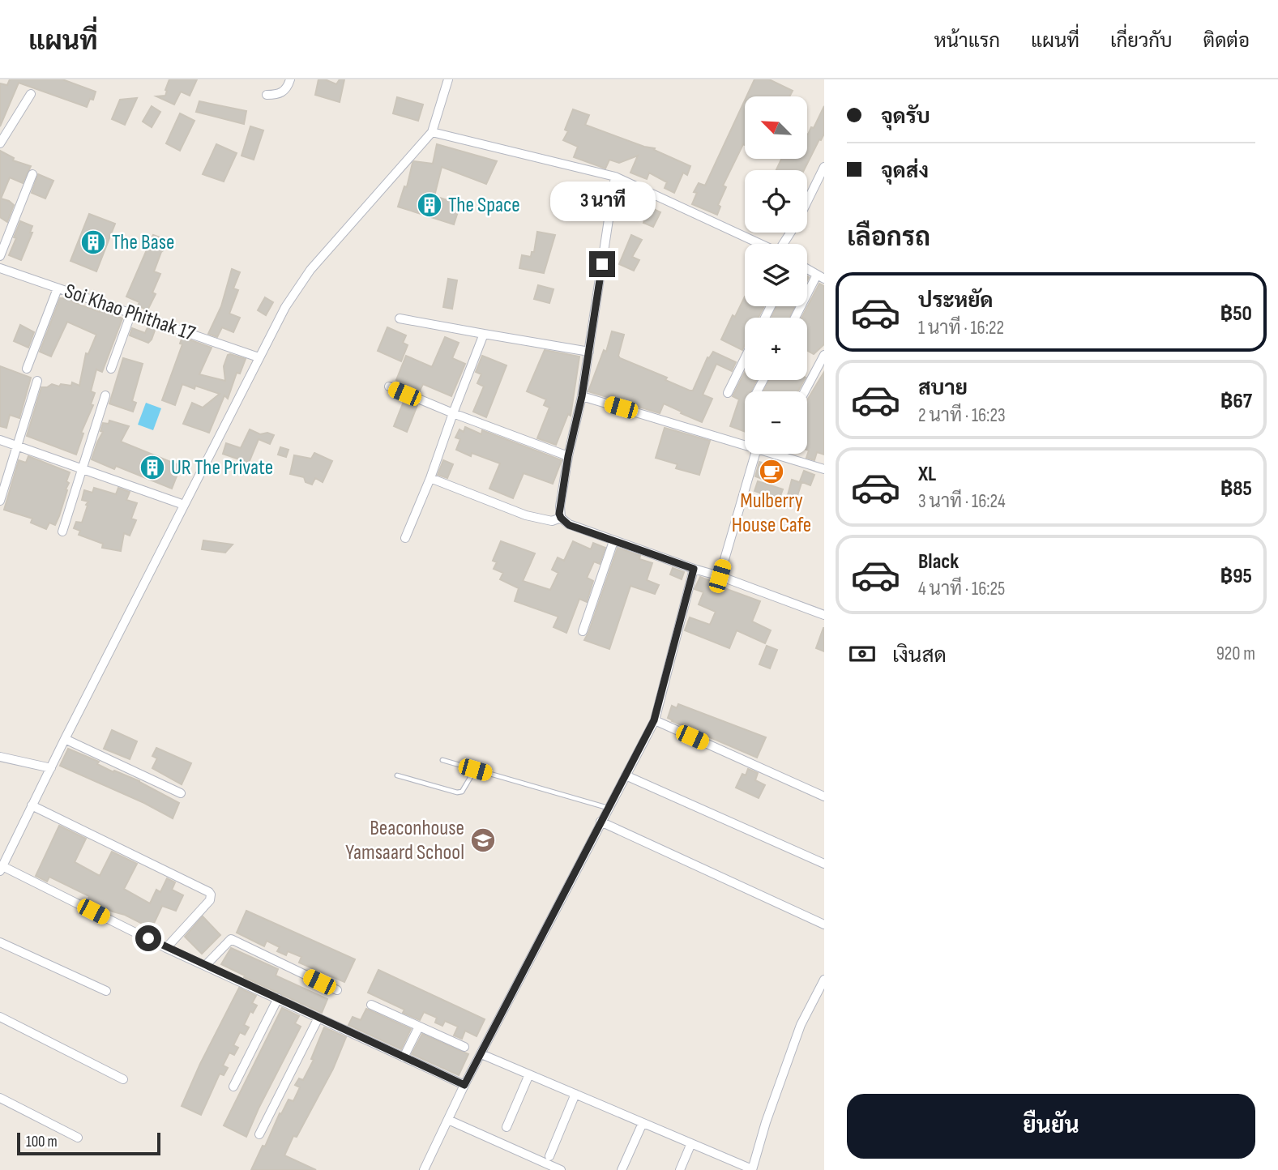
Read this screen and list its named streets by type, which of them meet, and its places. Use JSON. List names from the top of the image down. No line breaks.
{"streets":{"street":["Soi Khao Phithak 17"]},"places":{"building":["The Space","The Base","UR The Private"],"cafe":["Mulberry House Cafe"],"school or university":["Beaconhouse Yamsaard School"]},"scale_bar":"100 m","north":"top left","page":{"header":"แผนที่","nav":["หน้าแรก","แผนที่","เกี่ยวกับ","ติดต่อ"],"banner":["จุดรับ","จุดส่ง"],"map_buttons":["+","−"],"bubble":"3 นาที","heading":"เลือกรถ","list":[{"name":"ประหยัด","note":"1 นาที · 16:22","value":"฿50"},{"name":"สบาย","note":"2 นาที · 16:23","value":"฿67"},{"name":"XL","note":"3 นาที · 16:24","value":"฿85"},{"name":"Black","note":"4 นาที · 16:25","value":"฿95"}],"pay":["เงินสด","920 m"],"buttons":"ยืนยัน","scale":"100 m"}}
